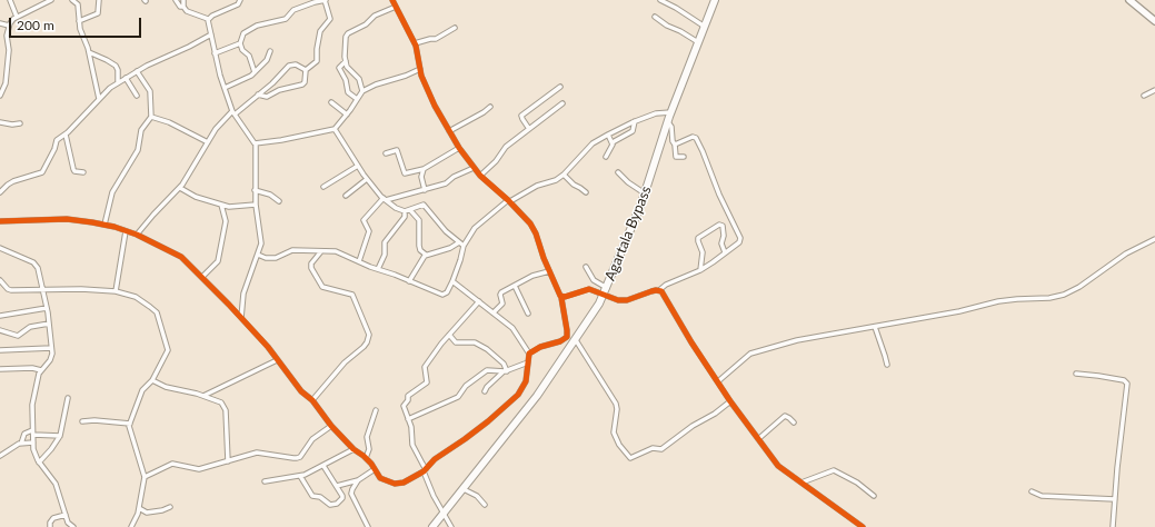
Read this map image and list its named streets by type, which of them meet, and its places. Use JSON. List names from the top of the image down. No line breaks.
{"streets":{"highway":["Agartala Bypass"]},"scale_bar":"200 m"}
